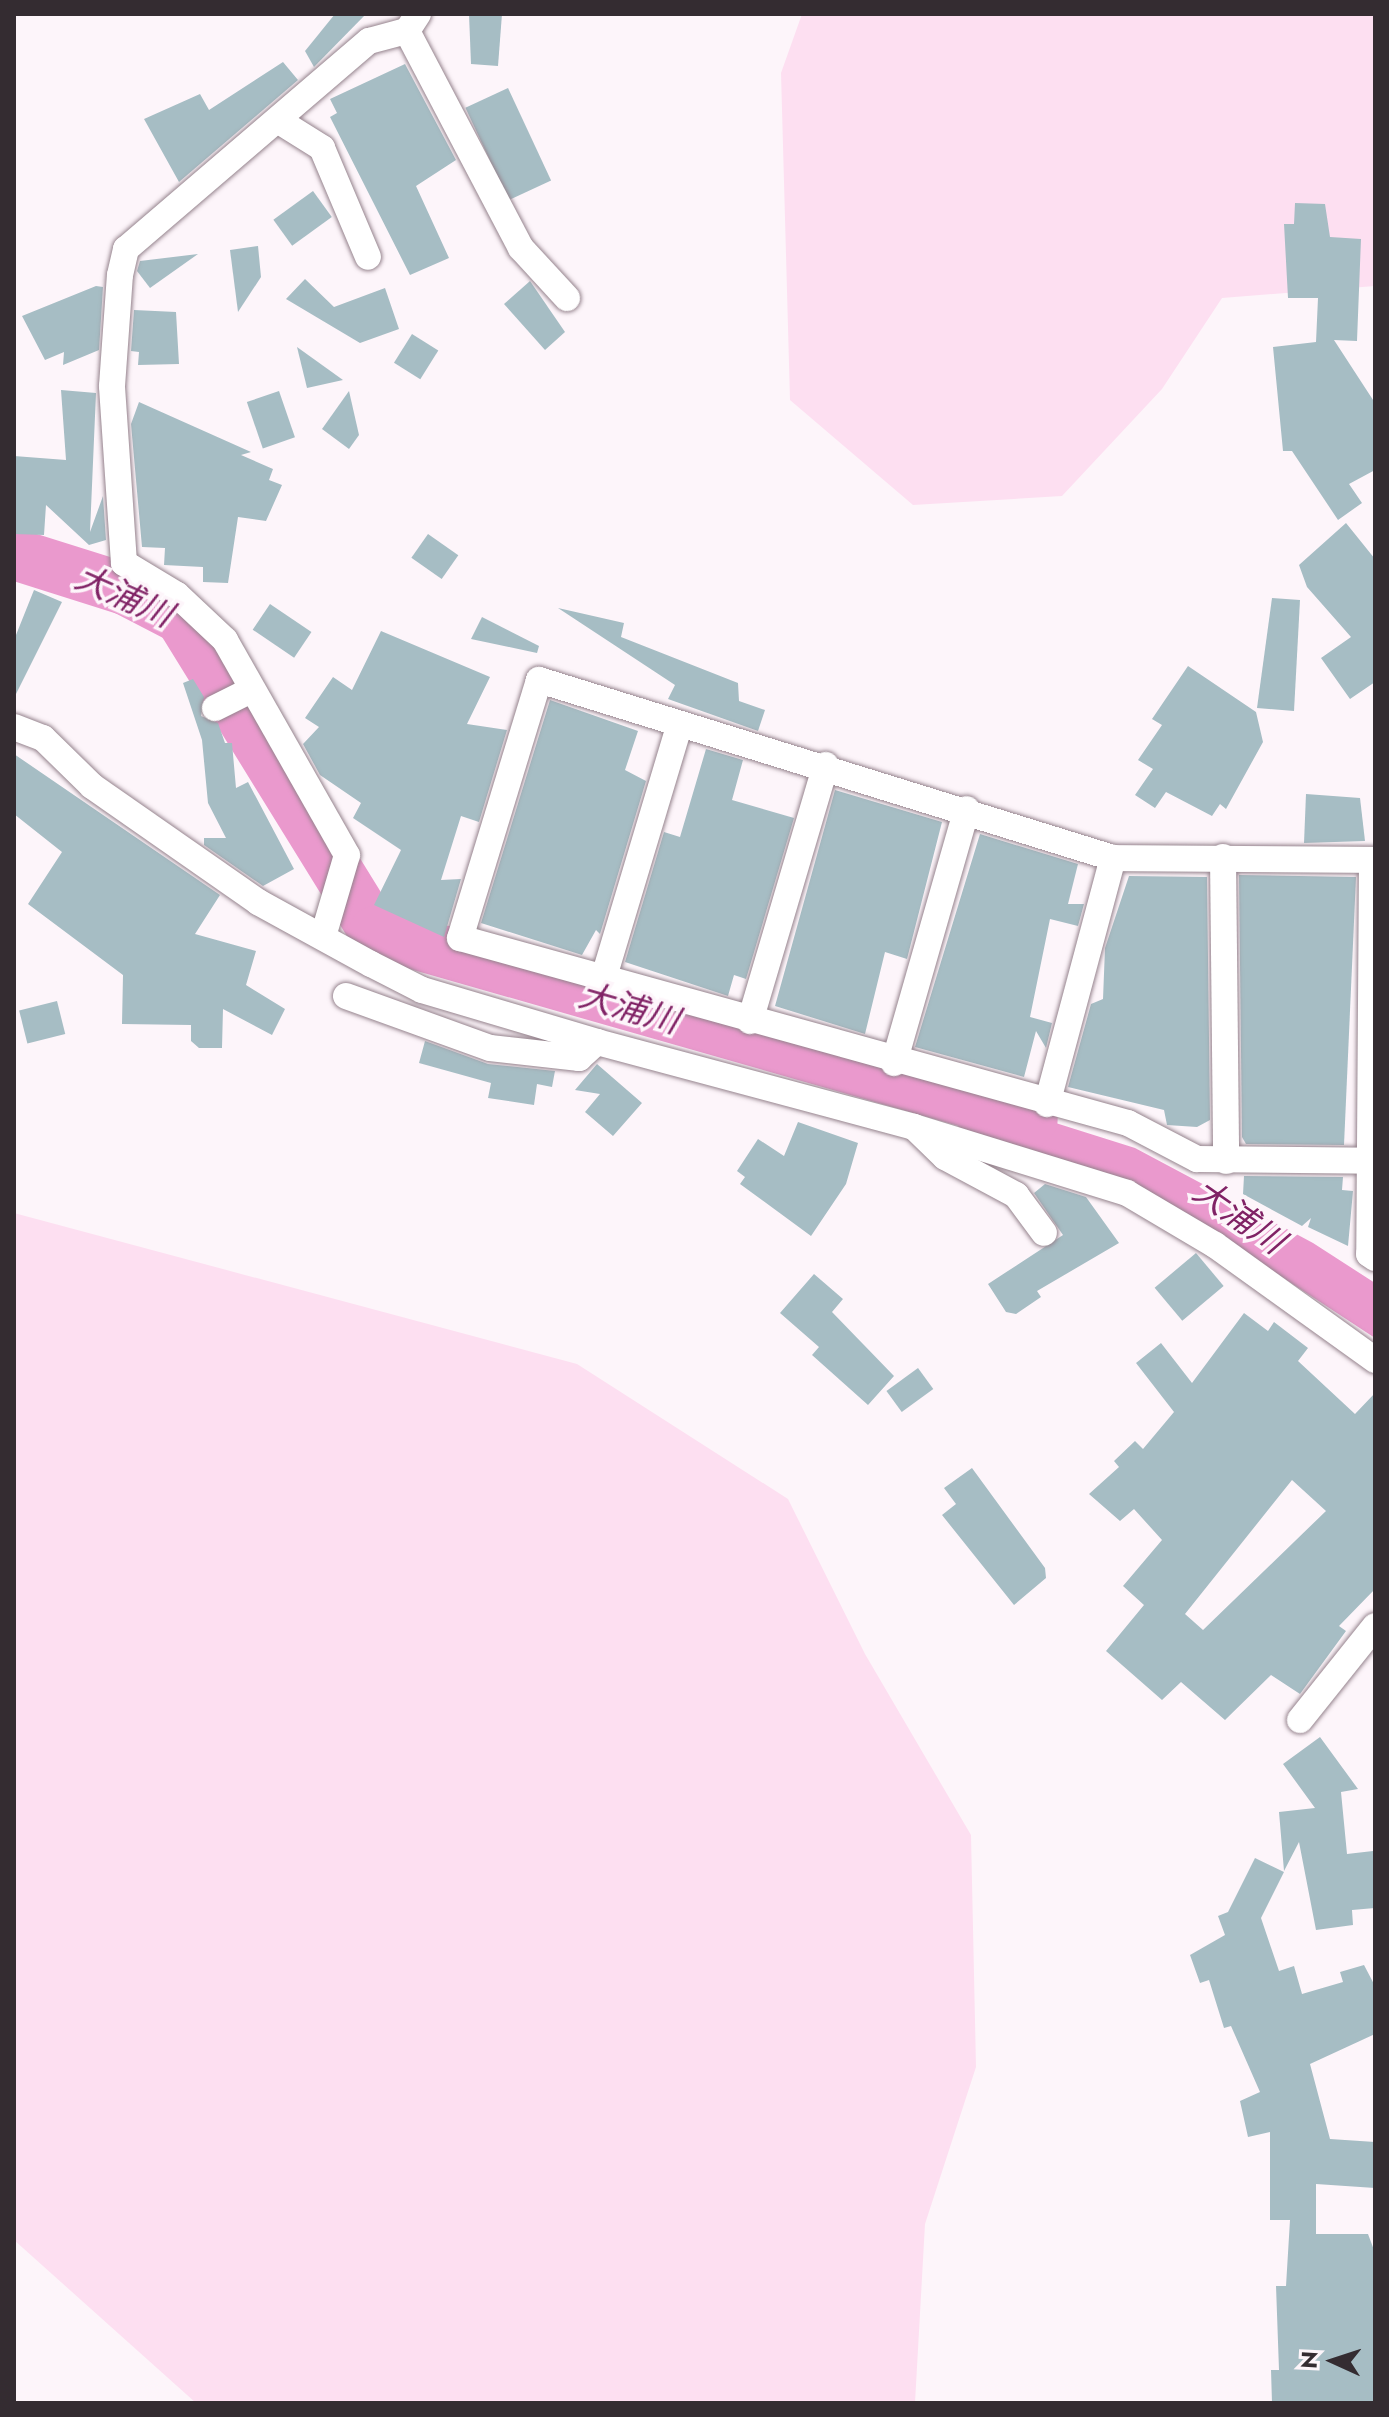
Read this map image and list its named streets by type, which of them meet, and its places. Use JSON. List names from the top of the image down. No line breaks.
{"water":["大浦川"],"north":"left"}
